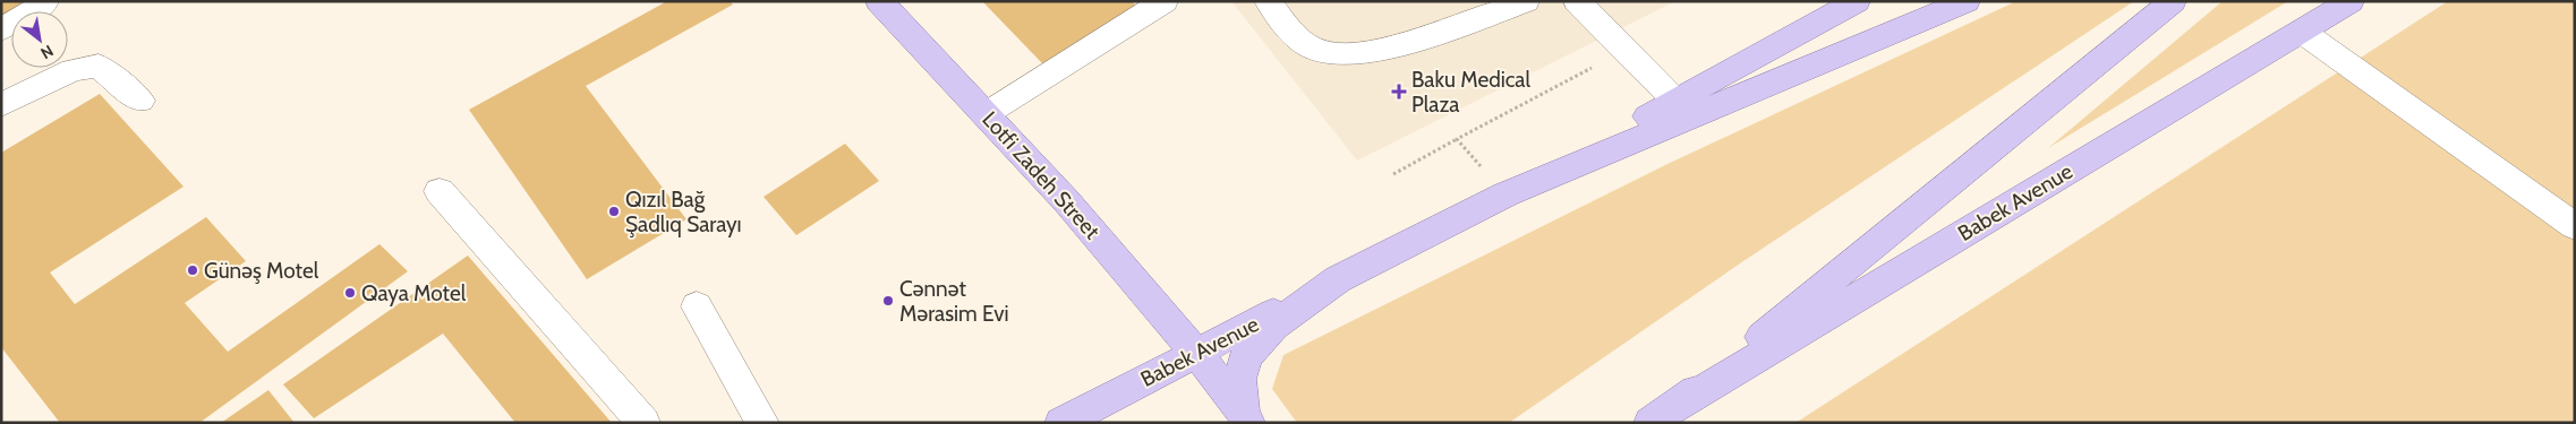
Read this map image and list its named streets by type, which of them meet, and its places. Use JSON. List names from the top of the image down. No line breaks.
{"streets":{"main road":["Lotfi Zadeh Street","Babek Avenue"]},"crossings":[["Lotfi Zadeh Street","Babek Avenue"]],"places":{"health":["Baku Medical Plaza"],"other":["Qızıl Bağ Şadlıq Sarayı","Günəş Motel","Qaya Motel","Cənnət Mərasim Evi"]},"north":"bottom right"}
